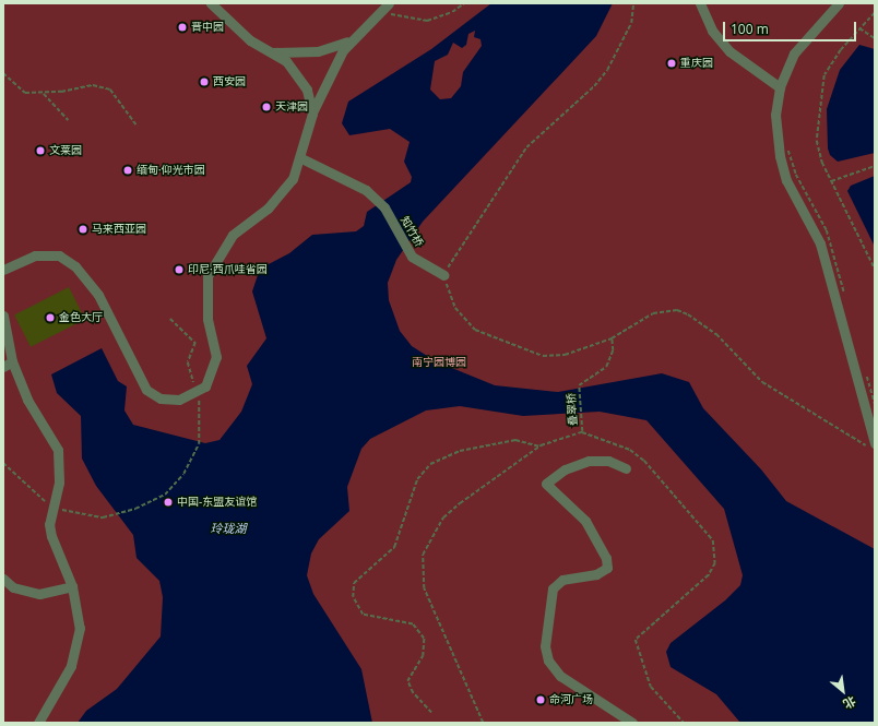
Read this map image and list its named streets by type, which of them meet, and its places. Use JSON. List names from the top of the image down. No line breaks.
{"streets":{"street":["知竹桥"],"path":["叠翠桥"]},"water":["玲珑湖"],"parks":["南宁园博园"],"places":["晋中园","重庆园","西安园","天津园","文莱园","缅甸·仰光市园","马来西亚园","印尼·西爪哇省园","金色大厅","中国-东盟友谊馆","命河广场"],"scale_bar":"100 m","north":"bottom right"}
